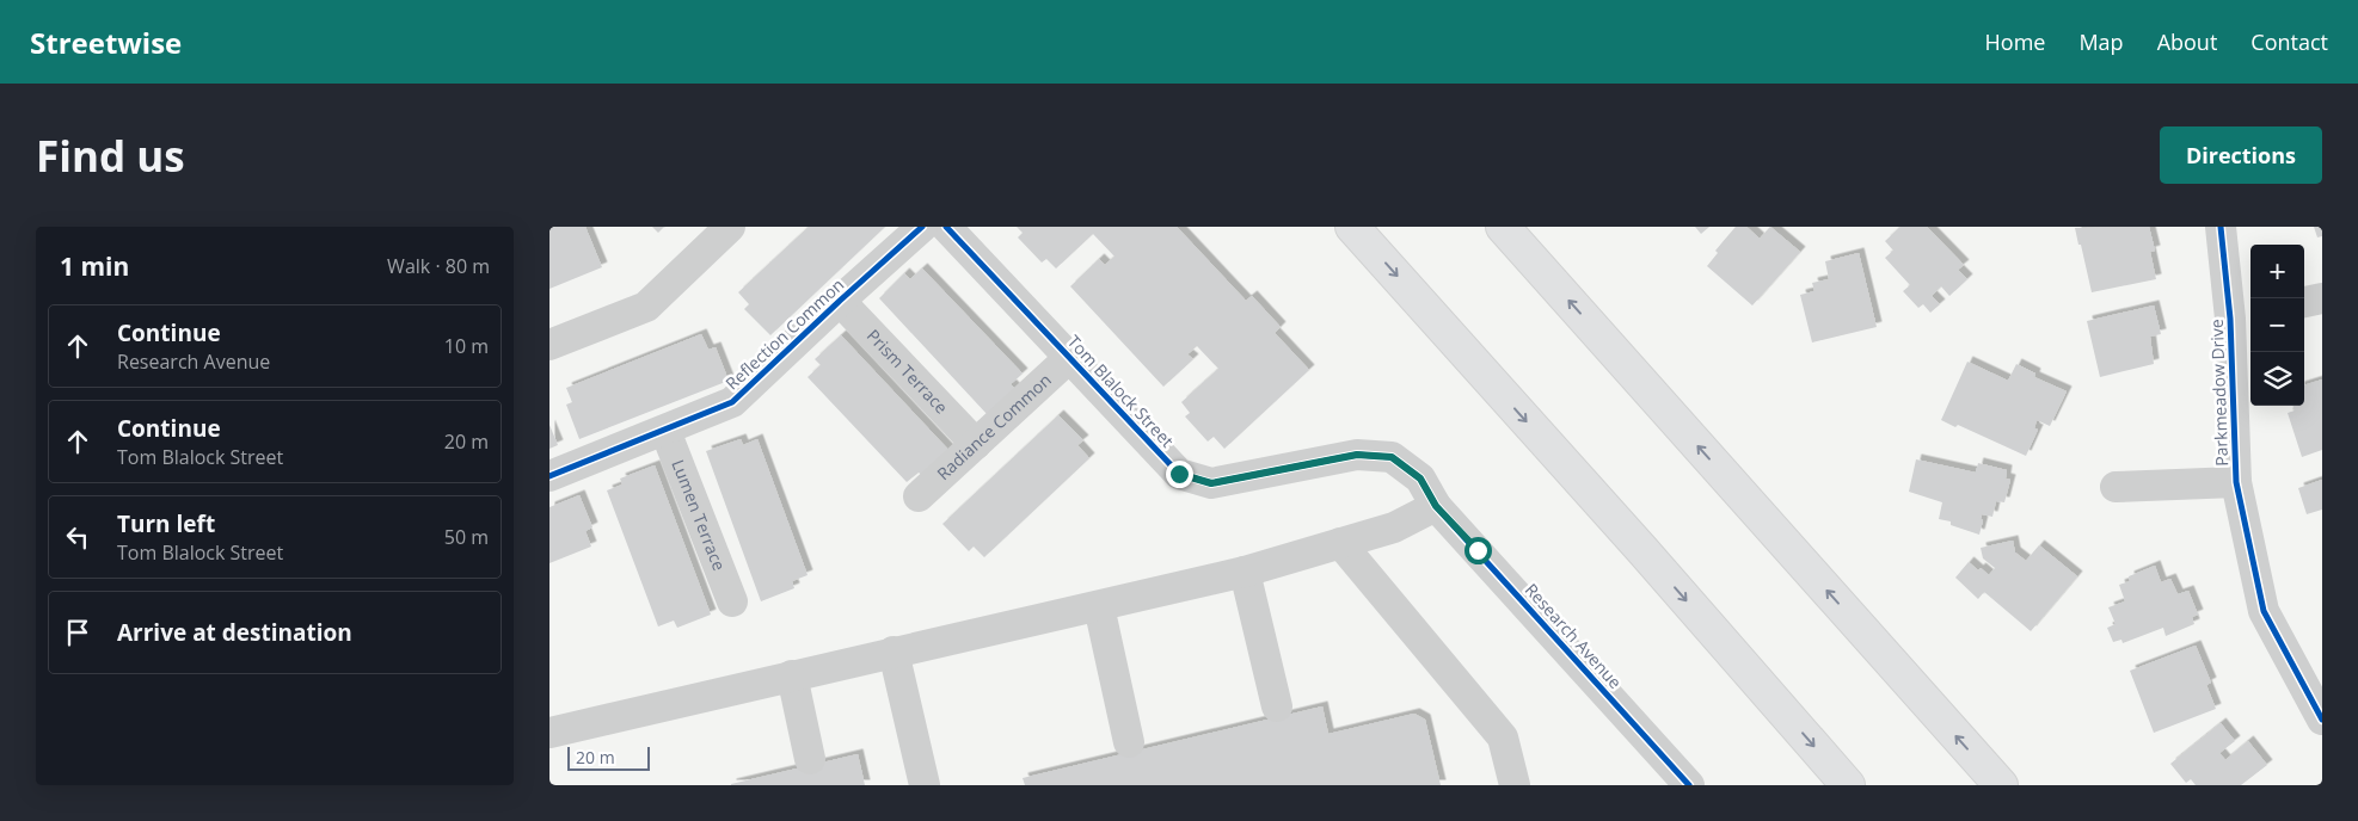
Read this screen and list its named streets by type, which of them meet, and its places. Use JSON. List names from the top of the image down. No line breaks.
{"streets":{"street":["Reflection Common","Prism Terrace","Tom Blalock Street","Parkmeadow Drive","Radiance Common","Lumen Terrace","Research Avenue"]},"crossings":[["Reflection Common","Prism Terrace"],["Reflection Common","Lumen Terrace"],["Prism Terrace","Radiance Common"],["Tom Blalock Street","Radiance Common"],["Tom Blalock Street","Research Avenue"]],"scale_bar":"20 m","page":{"header":"Streetwise","nav":["Home","Map","About","Contact"],"buttons":"Directions","title":"Find us","heading":["1 min","Walk · 80 m"],"map_buttons":["+","−"],"list":[["Continue","Research Avenue","10 m"],["Continue","Tom Blalock Street","20 m"],["Turn left","Tom Blalock Street","50 m"],"Arrive at destination"],"scale":"20 m"}}
